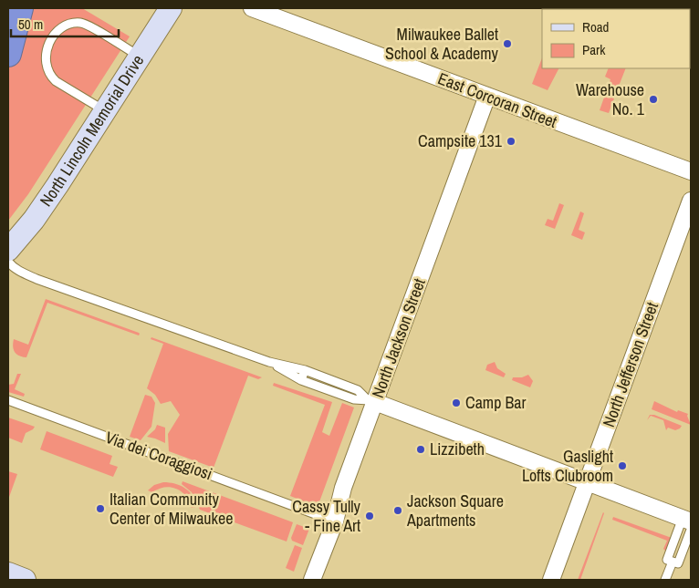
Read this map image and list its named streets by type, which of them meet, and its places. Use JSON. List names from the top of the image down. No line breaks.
{"streets":{"street":["East Corcoran Street","North Lincoln Memorial Drive","North Jackson Street","North Jefferson Street"],"lane":["Via dei Coraggiosi"]},"crossings":[["East Corcoran Street","North Jackson Street"],["North Jackson Street","Via dei Coraggiosi"]],"places":["Milwaukee Ballet School & Academy","Warehouse No. 1","Campsite 131","Camp Bar","Lizzibeth","Gaslight Lofts Clubroom","Italian Community Center of Milwaukee","Jackson Square Apartments","Cassy Tully - Fine Art"],"legend":["Road","Park"],"scale_bar":"50 m"}
